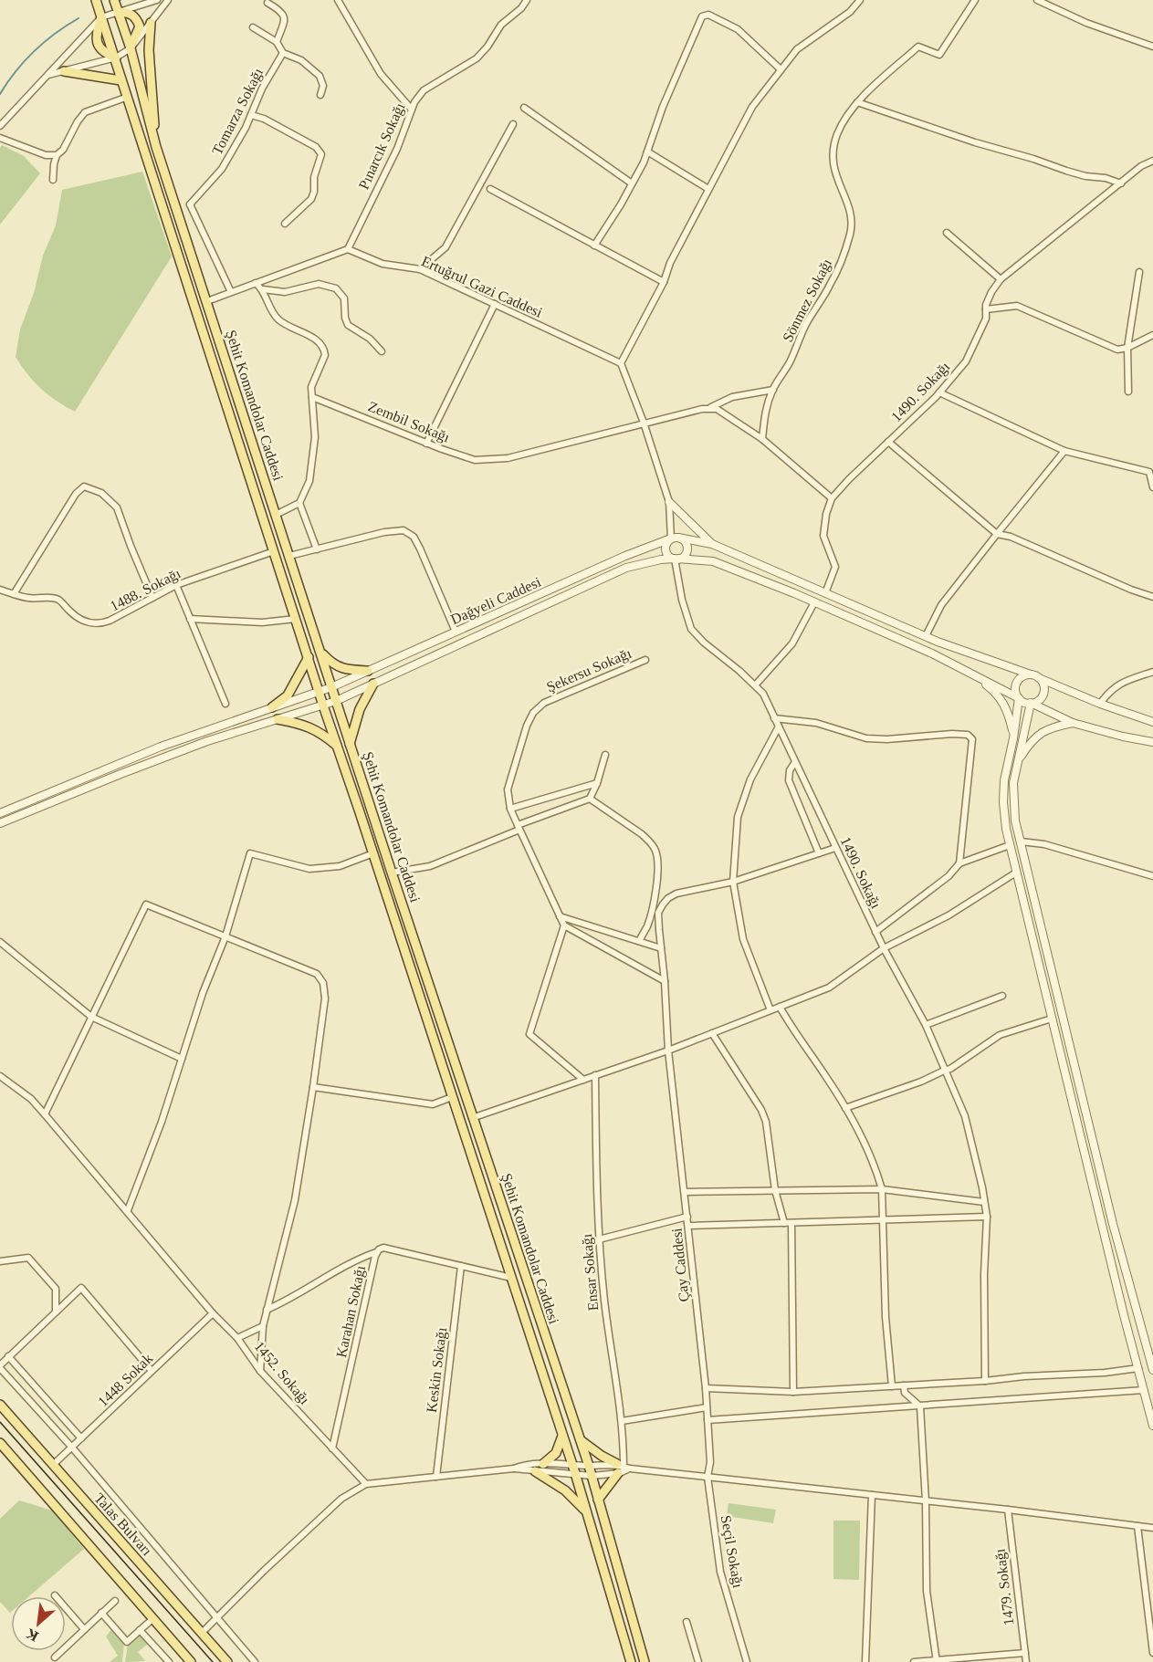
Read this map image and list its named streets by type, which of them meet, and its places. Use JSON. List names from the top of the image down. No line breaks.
{"streets":{"main road":["Şehit Komandolar Caddesi","Talas Bulvarı"],"street":["Tomarza Sokağı","Pınarcık Sokağı","Ertuğrul Gazi Caddesi","Sönmez Sokağı","1490. Sokağı","Zembil Sokağı","1488. Sokağı","Dağyeli Caddesi","Şekersu Sokağı","Çay Caddesi","Ensar Sokağı","Karahan Sokağı","Keskin Sokağı","1452. Sokağı","1448 Sokak","Seçil Sokağı","1479. Sokağı"]},"crossings":[["Pınarcık Sokağı","Ertuğrul Gazi Caddesi"],["Sönmez Sokağı","Zembil Sokağı"],["1490. Sokağı","Dağyeli Caddesi"],["1490. Sokağı","Çay Caddesi"],["Şehit Komandolar Caddesi","1488. Sokağı"],["Şehit Komandolar Caddesi","Dağyeli Caddesi"],["Şehit Komandolar Caddesi","Karahan Sokağı"],["Çay Caddesi","Seçil Sokağı"],["Karahan Sokağı","Keskin Sokağı"],["Karahan Sokağı","1452. Sokağı"],["1452. Sokağı","1448 Sokak"],["1448 Sokak","Talas Bulvarı"]],"north":"bottom left"}
